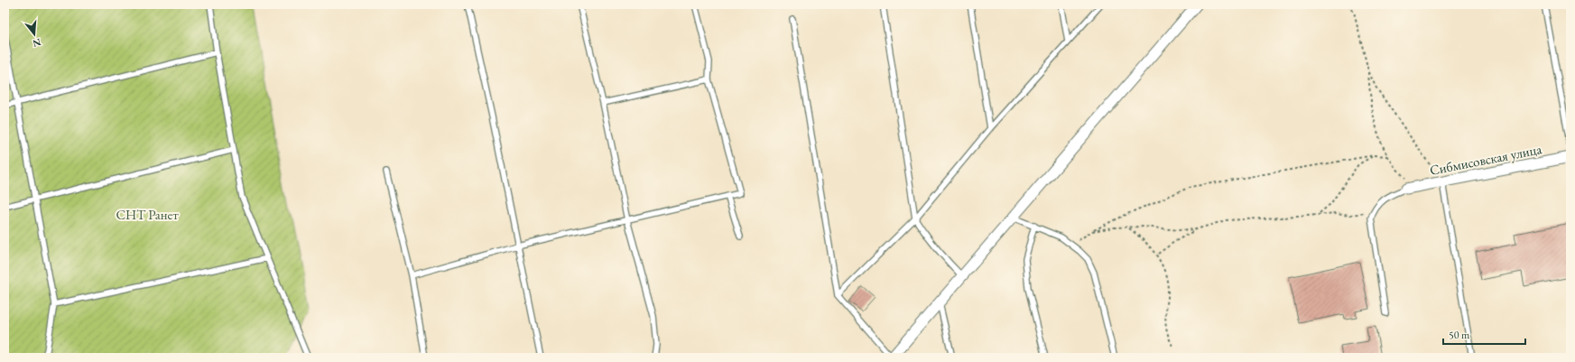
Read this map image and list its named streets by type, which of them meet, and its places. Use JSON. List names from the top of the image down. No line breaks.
{"streets":{"street":["Сибмисовская улица"]},"parks":["СНТ Ранет"],"scale_bar":"50 m","north":"bottom"}
